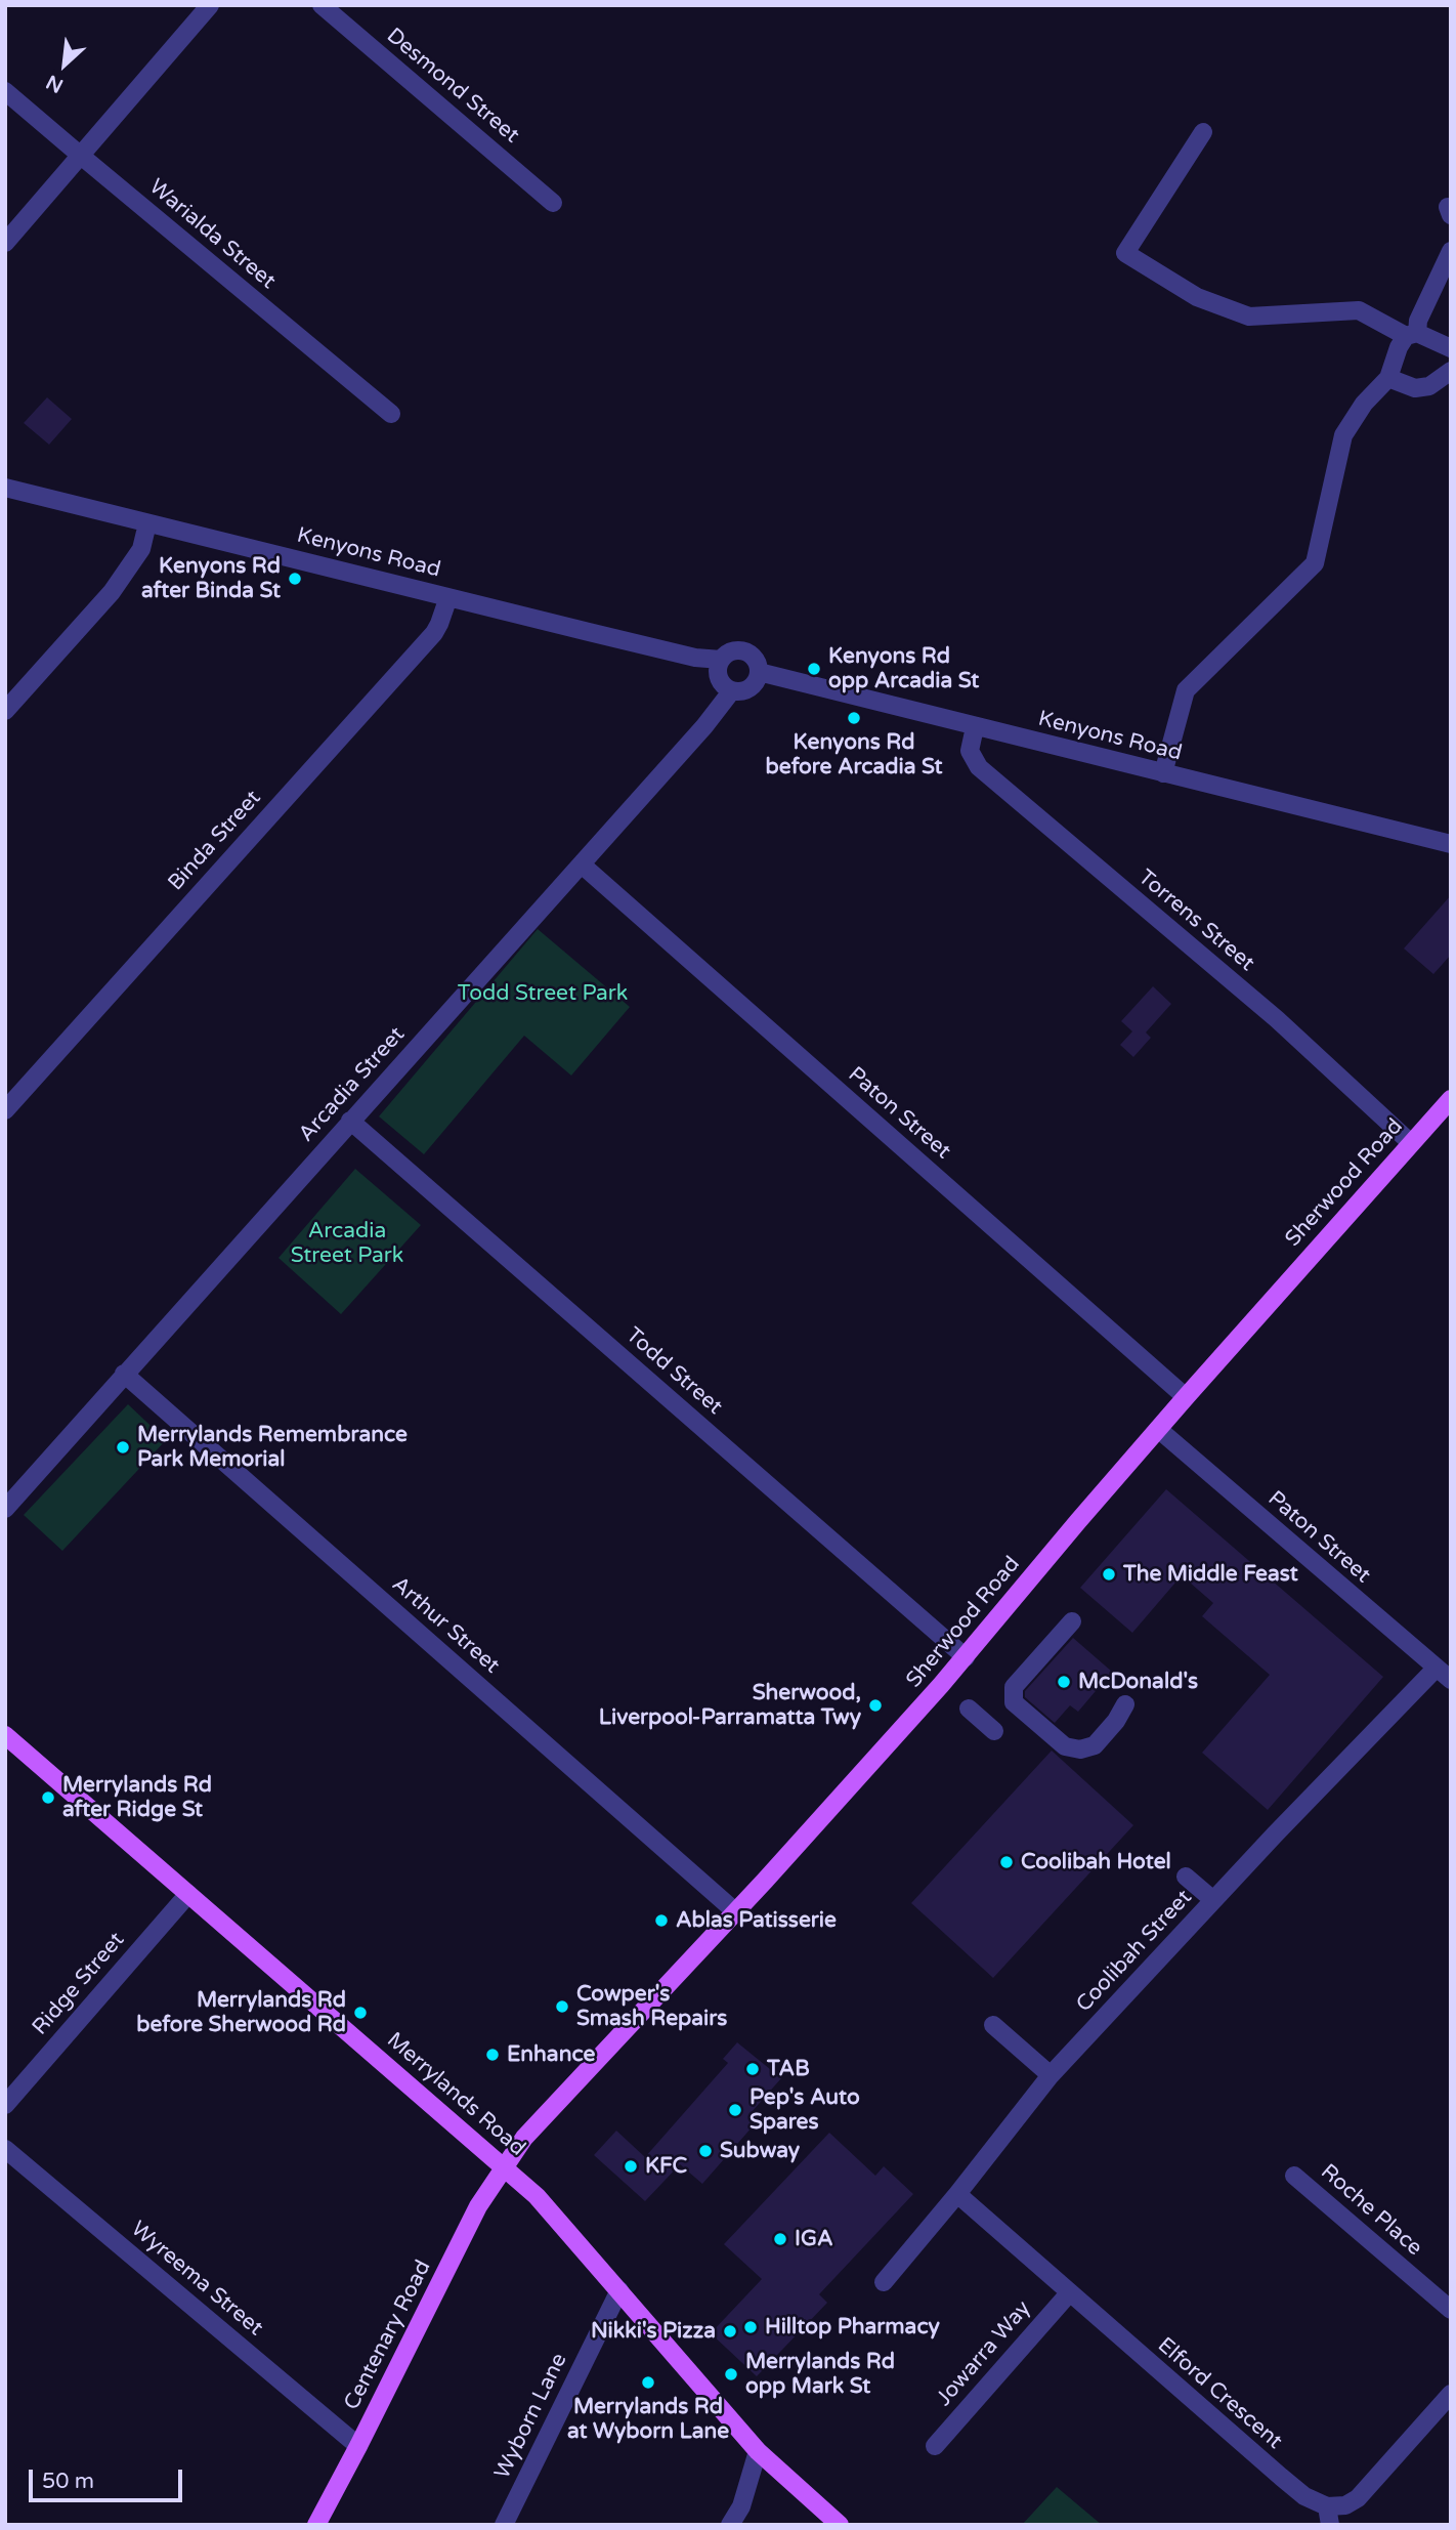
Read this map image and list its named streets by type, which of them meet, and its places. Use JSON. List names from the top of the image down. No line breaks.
{"streets":{"main road":["Sherwood Road","Merrylands Road","Centenary Road"],"street":["Desmond Street","Warialda Street","Kenyons Road","Binda Street","Torrens Street","Arcadia Street","Paton Street","Todd Street","Arthur Street","Coolibah Street","Ridge Street","Roche Place","Wyreema Street","Jowarra Way","Elford Crescent","Wyborn Lane"]},"crossings":[["Kenyons Road","Binda Street"],["Kenyons Road","Torrens Street"],["Kenyons Road","Arcadia Street"],["Torrens Street","Sherwood Road"],["Arcadia Street","Paton Street"],["Arcadia Street","Todd Street"],["Arcadia Street","Arthur Street"],["Paton Street","Sherwood Road"],["Paton Street","Coolibah Street"],["Sherwood Road","Todd Street"],["Sherwood Road","Arthur Street"],["Sherwood Road","Merrylands Road"],["Sherwood Road","Centenary Road"],["Coolibah Street","Elford Crescent"],["Ridge Street","Merrylands Road"],["Merrylands Road","Centenary Road"],["Merrylands Road","Wyborn Lane"],["Wyreema Street","Centenary Road"],["Jowarra Way","Elford Crescent"]],"parks":["Todd Street Park","Arcadia Street Park"],"places":["Kenyons Rd after Binda St","Kenyons Rd opp Arcadia St","Kenyons Rd before Arcadia St","Merrylands Remembrance Park Memorial","The Middle Feast","McDonald's","Sherwood, Liverpool-Parramatta Twy","Merrylands Rd after Ridge St","Coolibah Hotel","Ablas Patisserie","Cowper's Smash Repairs","Merrylands Rd before Sherwood Rd","Enhance","TAB","Pep's Auto Spares","Subway","KFC","IGA","Hilltop Pharmacy","Nikki's Pizza","Merrylands Rd opp Mark St","Merrylands Rd at Wyborn Lane"],"scale_bar":"50 m","north":"bottom left"}
